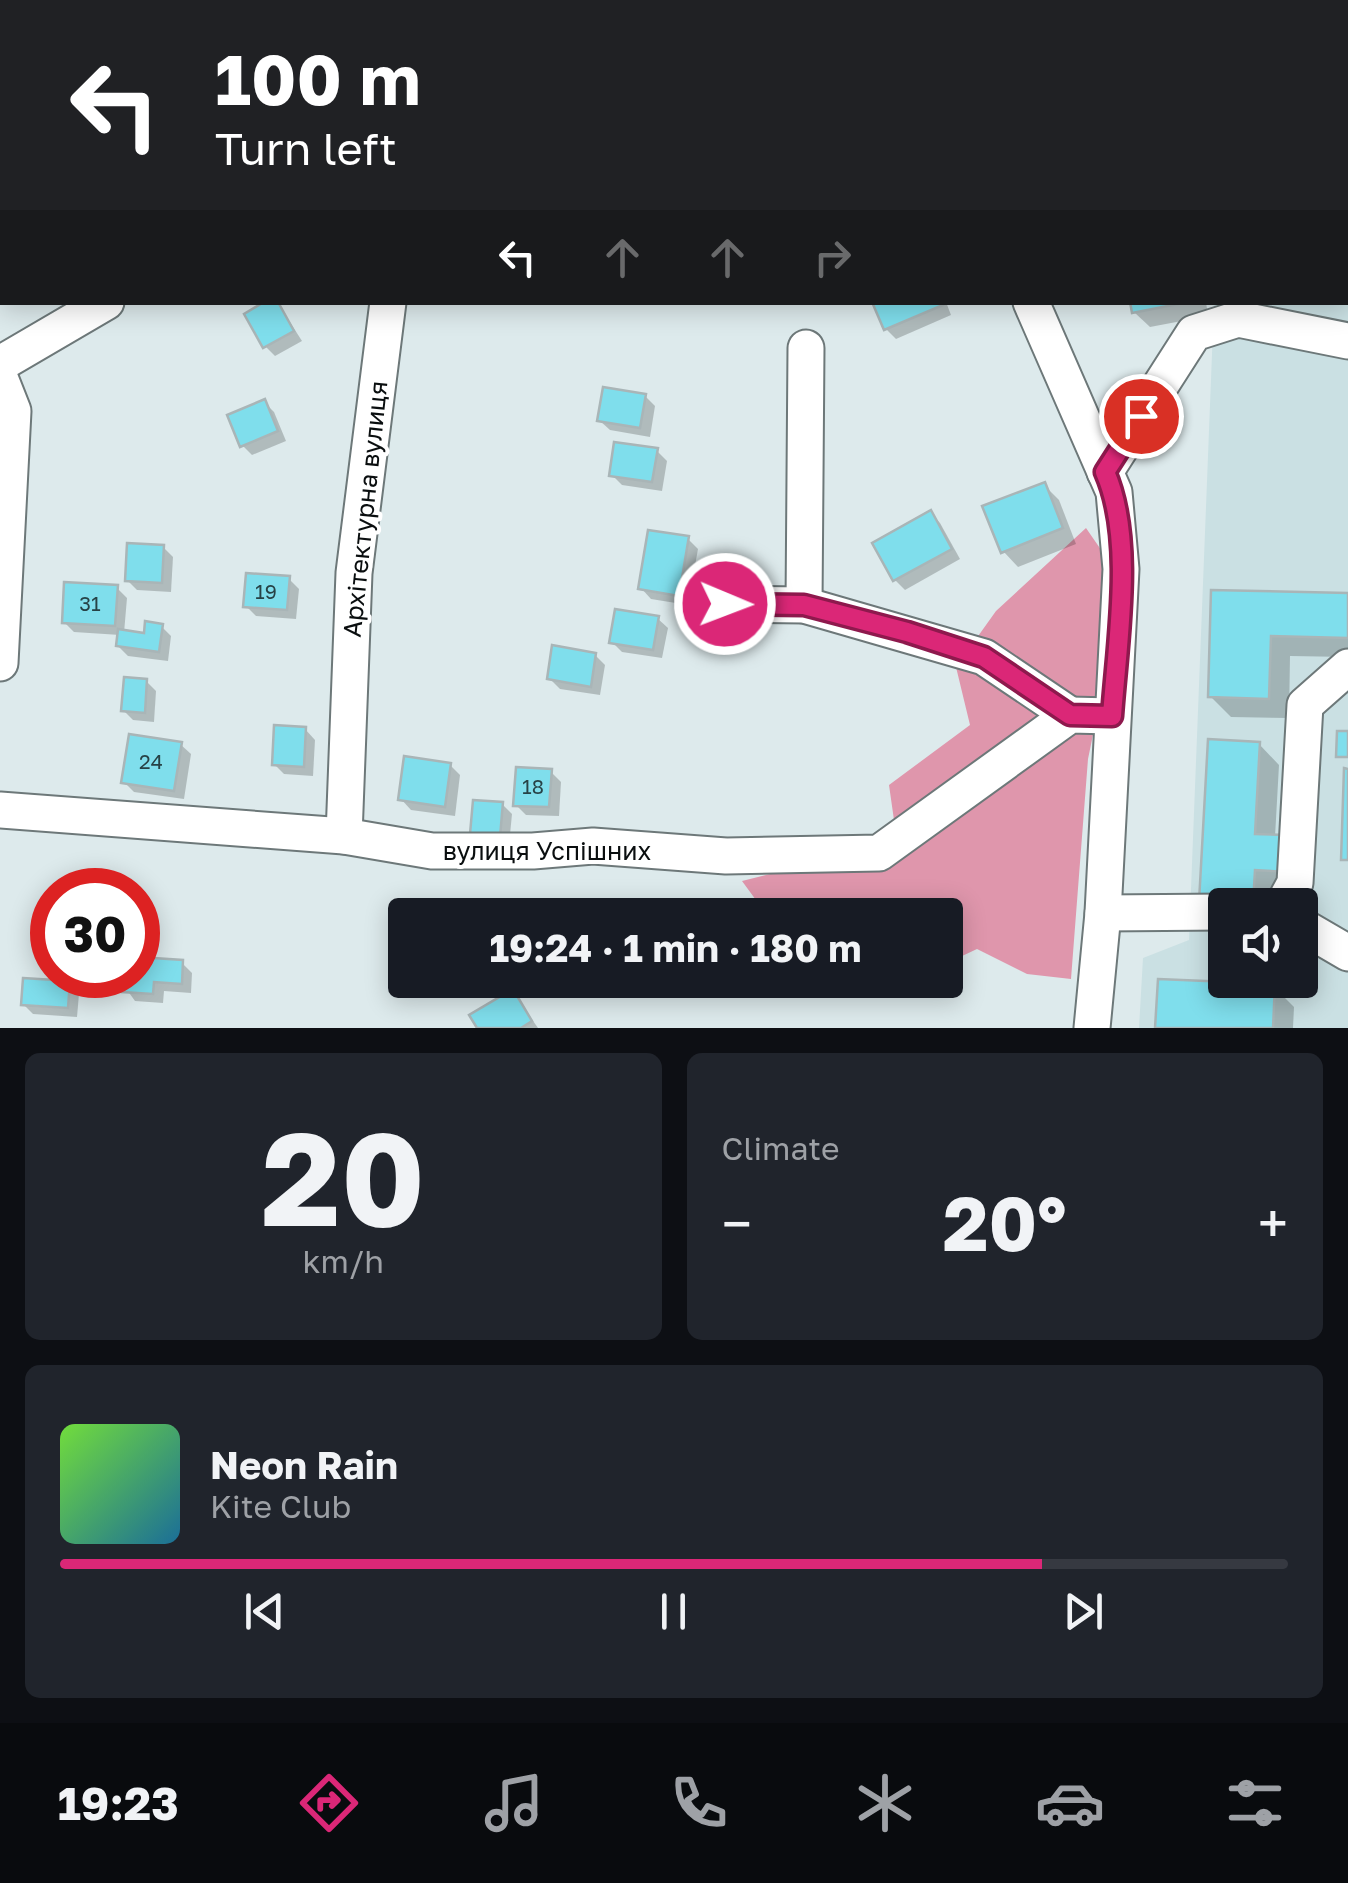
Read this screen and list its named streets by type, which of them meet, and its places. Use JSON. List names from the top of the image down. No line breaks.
{"streets":{"street":["Архітектурна вулиця","вулиця Успішних"]},"crossings":[["Архітектурна вулиця","вулиця Успішних"]],"house_numbers":["19","31","24","18"],"page":{"turn":["100 m","Turn left"],"limit":"30","trip":"19:24 · 1 min · 180 m","tile":[["20","km/h"],"Climate"],"heat":["−","20°","+"],"song":["Neon Rain","Kite Club"],"tabs":"19:23"}}
